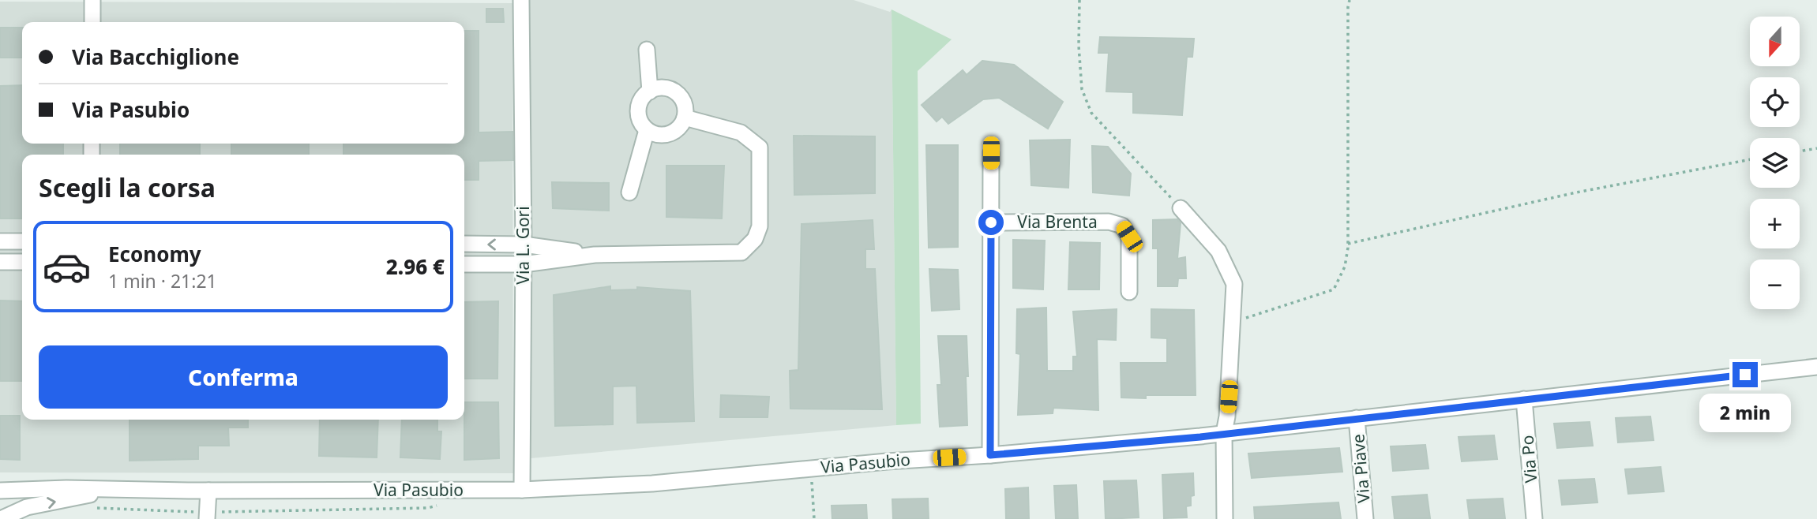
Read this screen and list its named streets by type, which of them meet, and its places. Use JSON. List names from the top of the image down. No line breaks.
{"streets":{"street":["Via Brenta","Via L. Gori","Via Po","Via Pasubio","Via Piave"]},"crossings":[["Via L. Gori","Via Pasubio"],["Via Po","Via Pasubio"],["Via Pasubio","Via Piave"]],"north":"bottom","page":{"map_buttons":["+","−"],"banner":["Via Bacchiglione","Via Pasubio"],"heading":"Scegli la corsa","list":[{"name":"Economy","note":"1 min · 21:21","value":"2.96 €"}],"buttons":"Conferma","bubble":"2 min"}}
